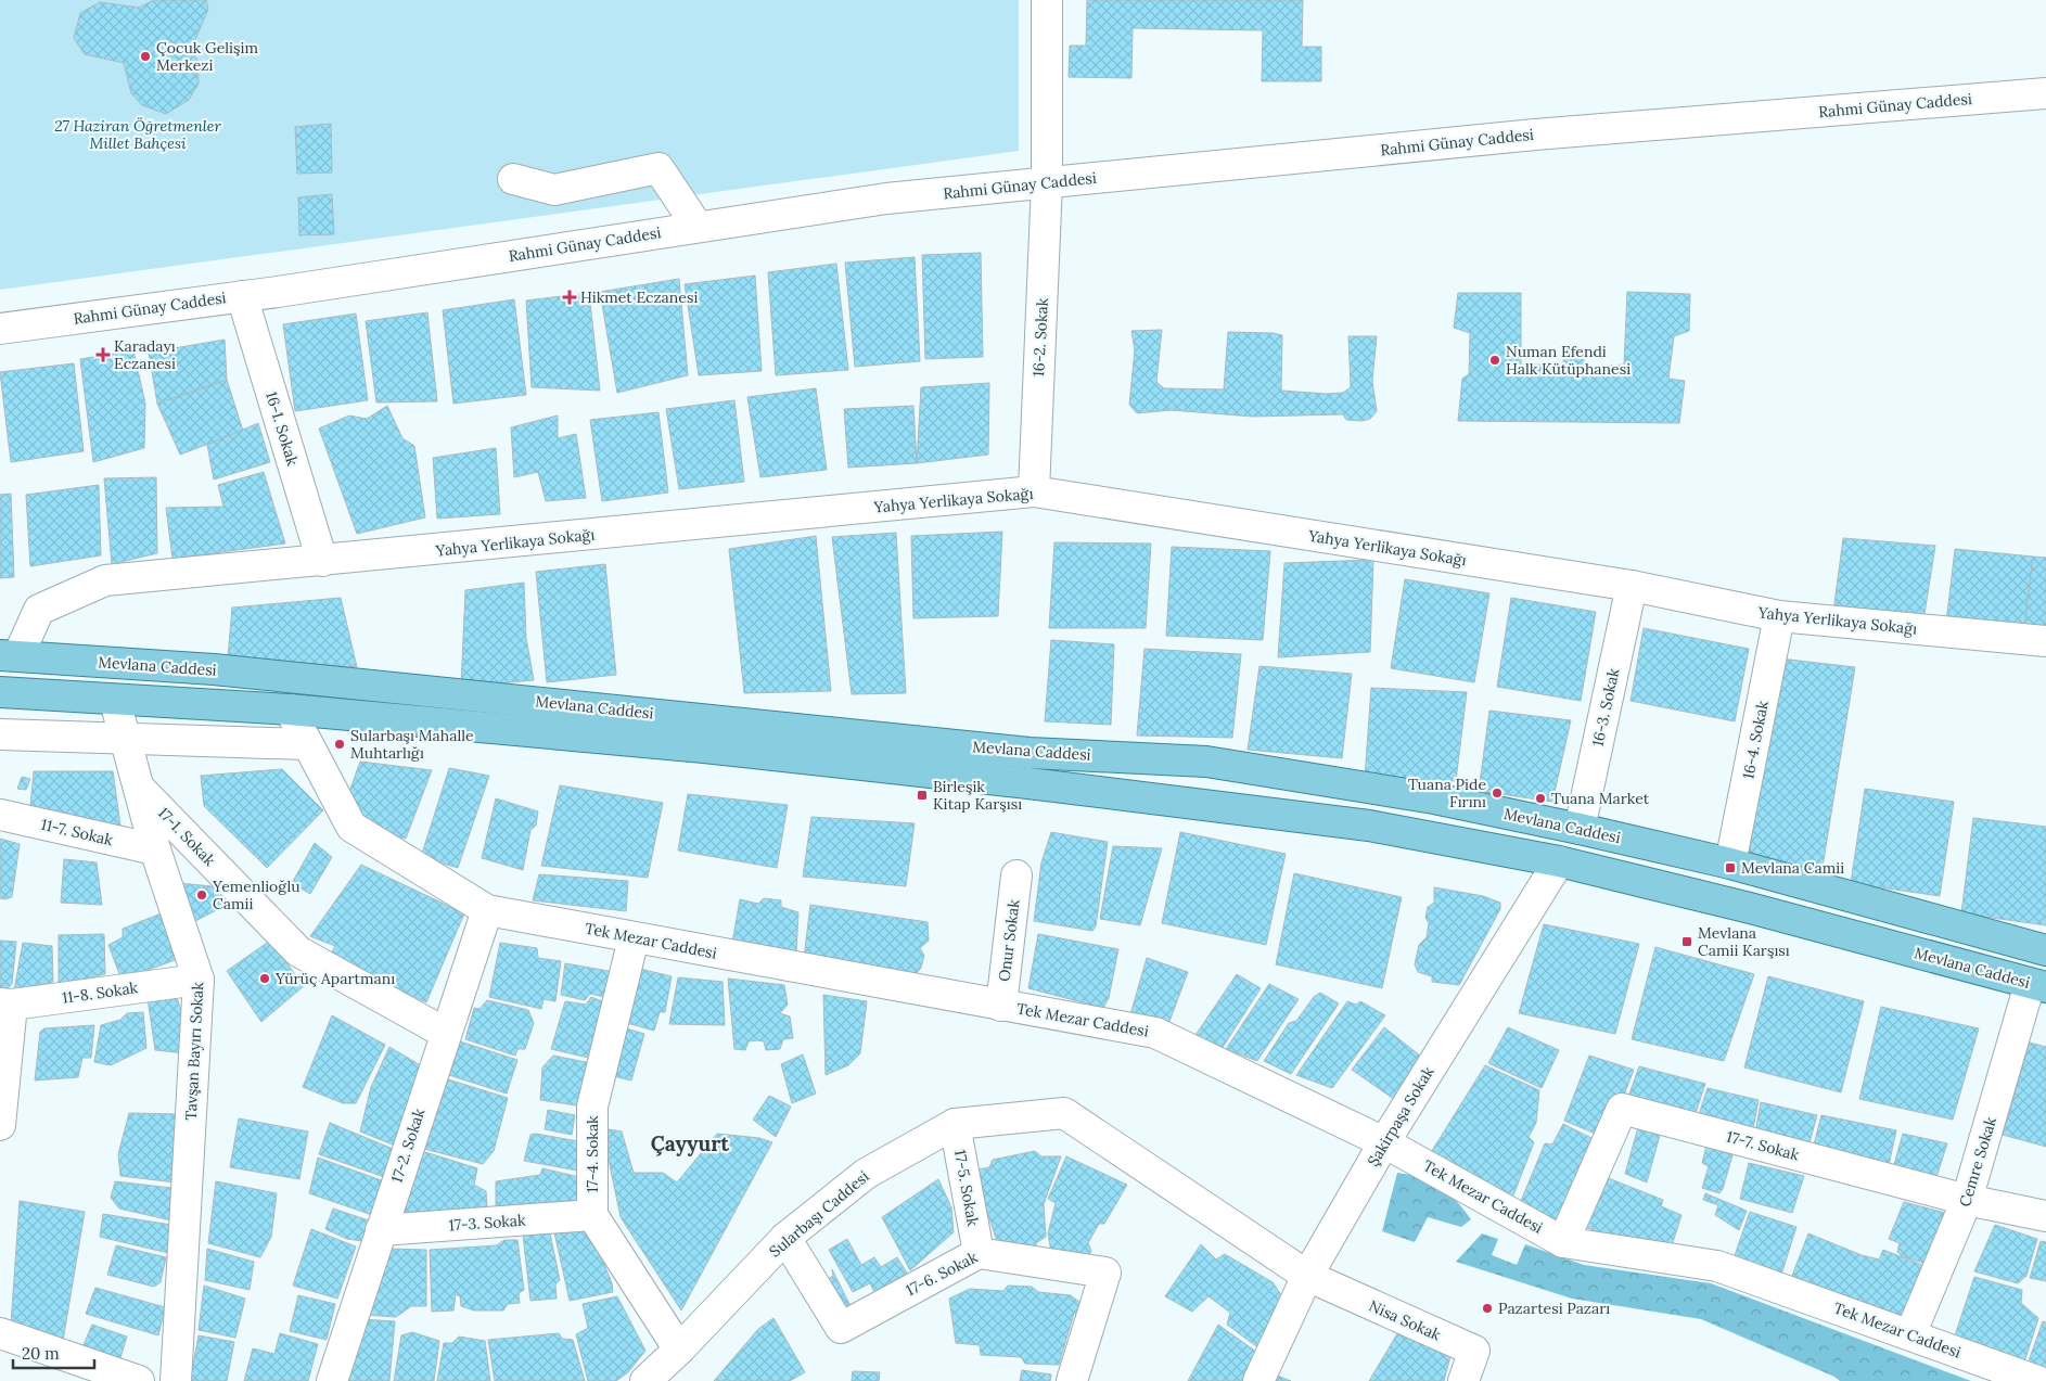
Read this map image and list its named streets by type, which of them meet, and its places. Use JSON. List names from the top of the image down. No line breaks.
{"streets":{"main road":["Mevlana Caddesi"],"street":["Rahmi Günay Caddesi","16-2. Sokak","16-1. Sokak","Yahya Yerlikaya Sokağı","16-3. Sokak","16-4. Sokak","11-7. Sokak","17-1. Sokak","Tek Mezar Caddesi","Onur Sokak","11-8. Sokak","Tavşan Bayırı Sokak","Şakirpaşa Sokak","17-2. Sokak","17-7. Sokak","17-4. Sokak","Cemre Sokak","17-5. Sokak","Sularbaşı Caddesi","17-3. Sokak","17-6. Sokak","Nisa Sokak"]},"crossings":[["Rahmi Günay Caddesi","16-2. Sokak"],["Rahmi Günay Caddesi","16-1. Sokak"],["16-2. Sokak","Yahya Yerlikaya Sokağı"],["16-1. Sokak","Yahya Yerlikaya Sokağı"],["Yahya Yerlikaya Sokağı","Mevlana Caddesi"],["Yahya Yerlikaya Sokağı","16-3. Sokak"],["Yahya Yerlikaya Sokağı","16-4. Sokak"],["Mevlana Caddesi","16-3. Sokak"],["Mevlana Caddesi","16-4. Sokak"],["Mevlana Caddesi","Tek Mezar Caddesi"],["Mevlana Caddesi","Tavşan Bayırı Sokak"],["Mevlana Caddesi","Şakirpaşa Sokak"],["Mevlana Caddesi","Cemre Sokak"],["11-7. Sokak","Tavşan Bayırı Sokak"],["17-1. Sokak","Tavşan Bayırı Sokak"],["17-1. Sokak","17-2. Sokak"],["Tek Mezar Caddesi","Onur Sokak"],["Tek Mezar Caddesi","Şakirpaşa Sokak"],["Tek Mezar Caddesi","17-2. Sokak"],["Tek Mezar Caddesi","17-7. Sokak"],["Tek Mezar Caddesi","17-4. Sokak"],["Tek Mezar Caddesi","Cemre Sokak"],["11-8. Sokak","Tavşan Bayırı Sokak"],["Şakirpaşa Sokak","Sularbaşı Caddesi"],["Şakirpaşa Sokak","Nisa Sokak"],["17-2. Sokak","17-3. Sokak"],["17-7. Sokak","Cemre Sokak"],["17-4. Sokak","17-3. Sokak"],["17-5. Sokak","Sularbaşı Caddesi"],["17-5. Sokak","17-6. Sokak"],["Sularbaşı Caddesi","17-6. Sokak"],["Sularbaşı Caddesi","Nisa Sokak"]],"districts":["Çayyurt"],"parks":["27 Haziran Öğretmenler Millet Bahçesi"],"places":{"other":["Çocuk Gelişim Merkezi","Numan Efendi Halk Kütüphanesi","Sularbaşı Mahalle Muhtarlığı","Tuana Pide Fırını","Tuana Market","Yemenlioğlu Camii","Yürüç Apartmanı","Pazartesi Pazarı"],"health":["Hikmet Eczanesi","Karadayı Eczanesi"],"transit":["Birleşik Kitap Karşısı","Mevlana Camii","Mevlana Camii Karşısı"]},"scale_bar":"20 m"}
